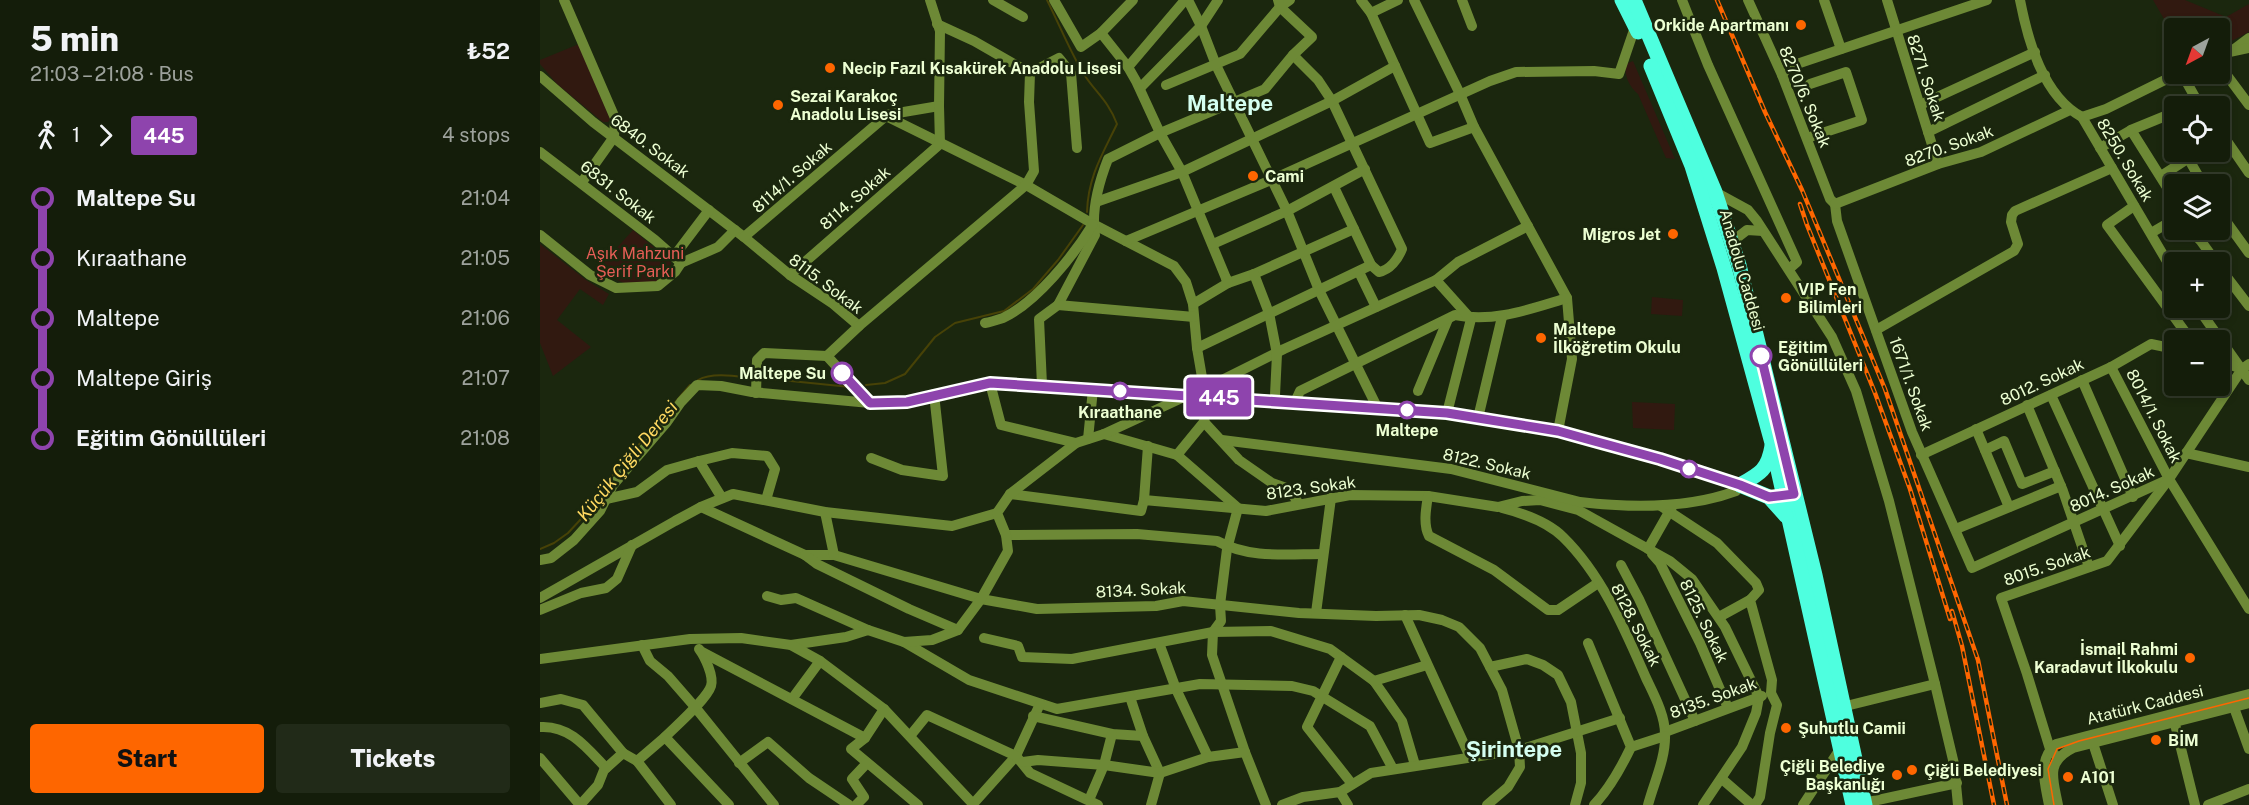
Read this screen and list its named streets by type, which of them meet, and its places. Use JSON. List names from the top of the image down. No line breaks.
{"streets":{"highway":["Anadolu Caddesi"],"street":["8271. Sokak","8270/6. Sokak","6840. Sokak","8270. Sokak","8250. Sokak","8114/1. Sokak","6831. Sokak","8114. Sokak","8115. Sokak","8012. Sokak","1671/1. Sokak","8014/1. Sokak","8122. Sokak","8123. Sokak","8014. Sokak","8015. Sokak","8134. Sokak","8125. Sokak","8128. Sokak","8135. Sokak","Atatürk Caddesi"]},"crossings":[["8271. Sokak","8270. Sokak"],["8270/6. Sokak","8270. Sokak"],["8270/6. Sokak","1671/1. Sokak"],["6840. Sokak","8114/1. Sokak"],["6840. Sokak","8115. Sokak"],["8270. Sokak","8250. Sokak"],["8270. Sokak","1671/1. Sokak"],["8114/1. Sokak","8115. Sokak"],["8114. Sokak","8115. Sokak"],["8012. Sokak","1671/1. Sokak"],["8012. Sokak","8014/1. Sokak"],["1671/1. Sokak","8014. Sokak"],["8014/1. Sokak","8014. Sokak"],["8014/1. Sokak","8015. Sokak"],["8123. Sokak","8125. Sokak"],["8123. Sokak","8128. Sokak"],["8123. Sokak","8135. Sokak"],["8014. Sokak","8015. Sokak"],["8015. Sokak","Atatürk Caddesi"],["8125. Sokak","8135. Sokak"],["8128. Sokak","8135. Sokak"]],"districts":["Maltepe","Şirintepe"],"water":["Küçük Çiğli Deresi"],"parks":["Aşık Mahzuni Şerif Parkı"],"places":["Orkide Apartmanı","Necip Fazıl Kısakürek Anadolu Lisesi","Sezai Karakoç Anadolu Lisesi","Cami","Migros Jet","VIP Fen Bilimleri","Maltepe İlköğretim Okulu","Eğitim Gönüllüleri","Maltepe Su","Kıraathane","Maltepe","İsmail Rahmi Karadavut İlkokulu","Şuhutlu Camii","BİM","Çiğli Belediyesi","Çiğli Belediye Başkanlığı","A101"],"lines":["bus line 445"],"north":"bottom left","page":{"heading":["5 min","21:03 – 21:08 · Bus","₺52"],"on_map":"445","map_buttons":["+","−"],"legs":["1","445","4 stops"],"list":[{"name":"Maltepe Su","value":"21:04"},{"name":"Kıraathane","value":"21:05"},{"name":"Maltepe","value":"21:06"},{"name":"Maltepe Giriş","value":"21:07"},{"name":"Eğitim Gönüllüleri","value":"21:08"}],"buttons":["Start","Tickets"]}}
